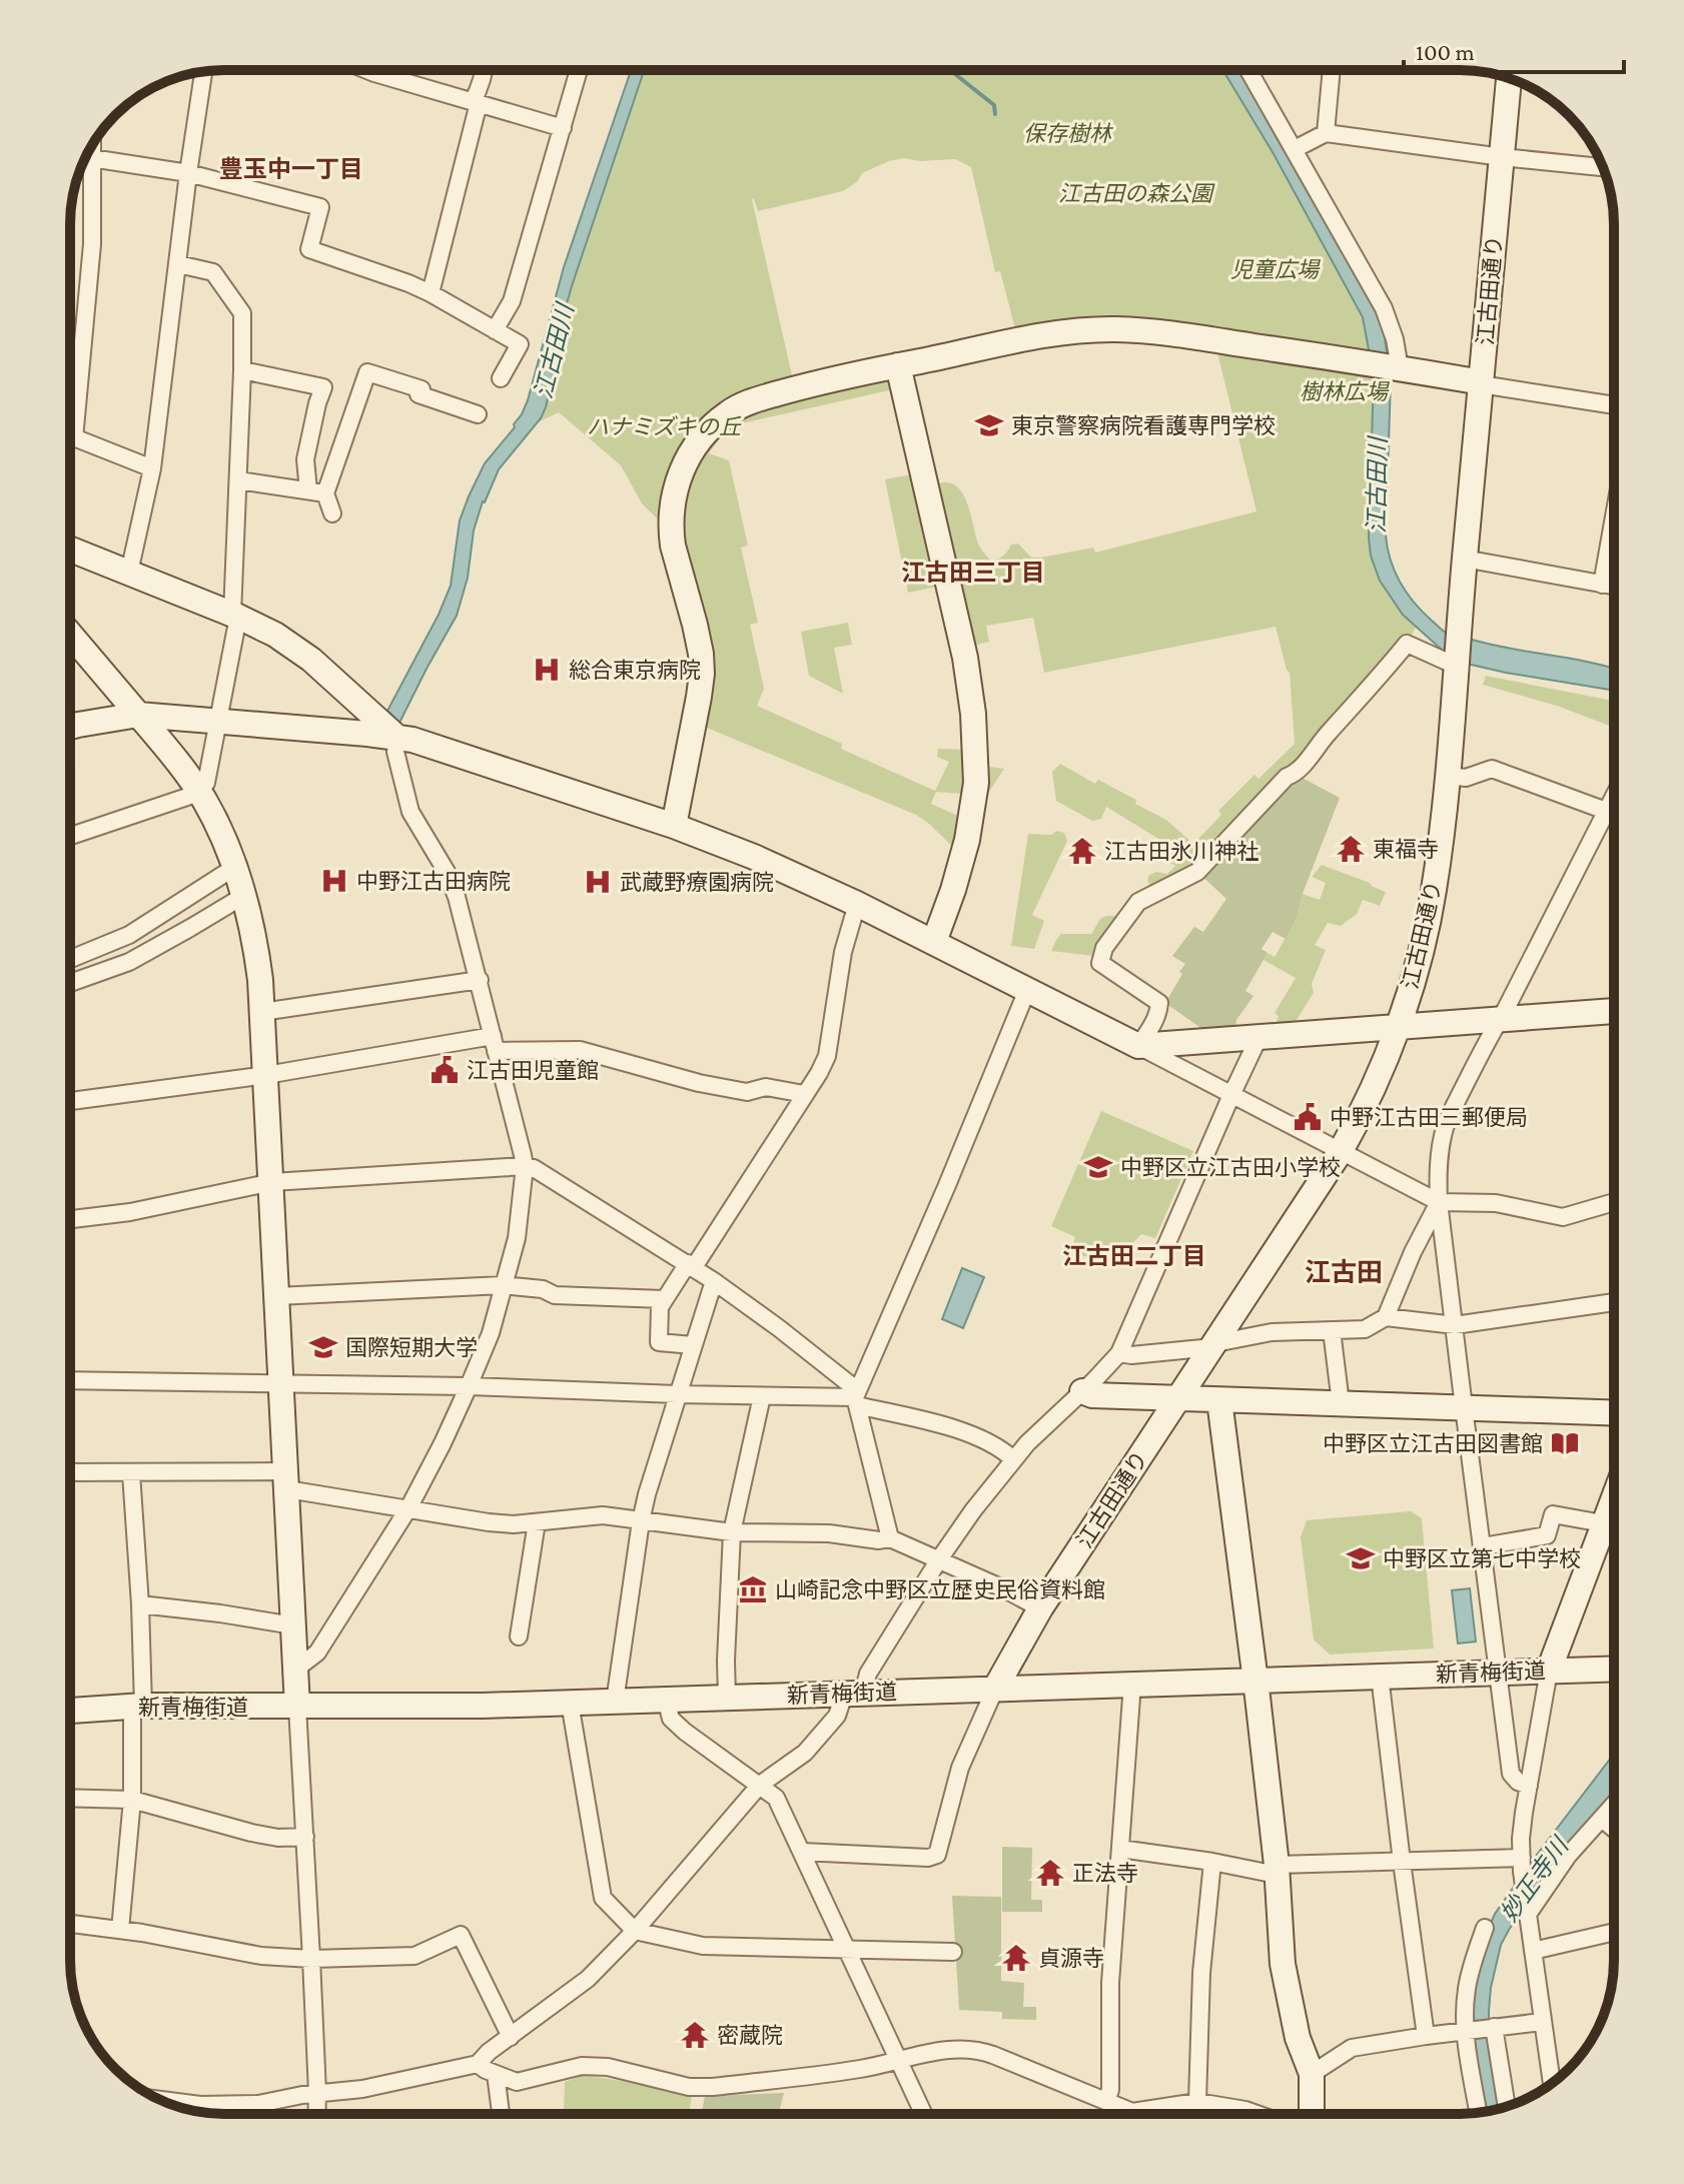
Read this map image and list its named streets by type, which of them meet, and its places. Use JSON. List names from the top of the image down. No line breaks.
{"streets":{"street":["江古田通り","新青梅街道"]},"crossings":[["江古田通り","新青梅街道"]],"districts":["豊玉中一丁目","江古田三丁目","江古田二丁目","江古田"],"water":["江古田川","妙正寺川"],"parks":["保存樹林","江古田の森公園","児童広場","樹林広場","ハナミズキの丘"],"places":{"school or university":["東京警察病院看護専門学校","中野区立江古田小学校","国際短期大学","中野区立第七中学校"],"hospital":["総合東京病院","中野江古田病院","武蔵野療園病院"],"temple":["東福寺","江古田氷川神社","正法寺","貞源寺","密蔵院"],"public building":["江古田児童館","中野江古田三郵便局"],"library":["中野区立江古田図書館"],"museum":["山崎記念中野区立歴史民俗資料館"]},"scale_bar":"100 m"}
